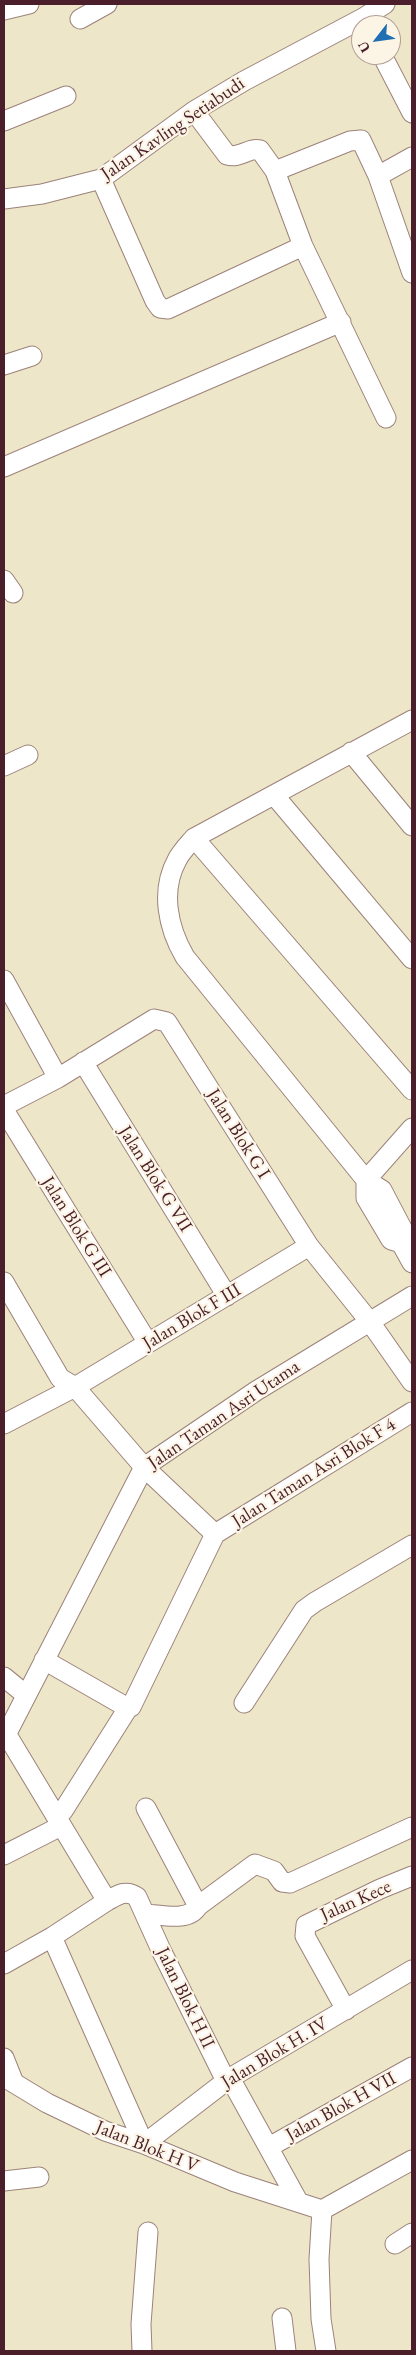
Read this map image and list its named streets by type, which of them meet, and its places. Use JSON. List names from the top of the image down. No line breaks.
{"streets":{"street":["Jalan Kavling Setiabudi","Jalan Blok G I","Jalan Blok G VII","Jalan Blok G III","Jalan Blok F III","Jalan Taman Asri Utama","Jalan Taman Asri Blok F 4","Jalan Kece","Jalan Blok H II","Jalan Blok H. IV","Jalan Blok H VII","Jalan Blok H V"]},"crossings":[["Jalan Blok G I","Jalan Blok G VII"],["Jalan Blok G I","Jalan Blok F III"],["Jalan Blok G I","Jalan Taman Asri Utama"],["Jalan Blok G VII","Jalan Blok F III"],["Jalan Blok G III","Jalan Blok F III"],["Jalan Kece","Jalan Blok H. IV"],["Jalan Blok H II","Jalan Blok H. IV"],["Jalan Blok H II","Jalan Blok H VII"],["Jalan Blok H II","Jalan Blok H V"],["Jalan Blok H. IV","Jalan Blok H V"]],"north":"bottom left"}
